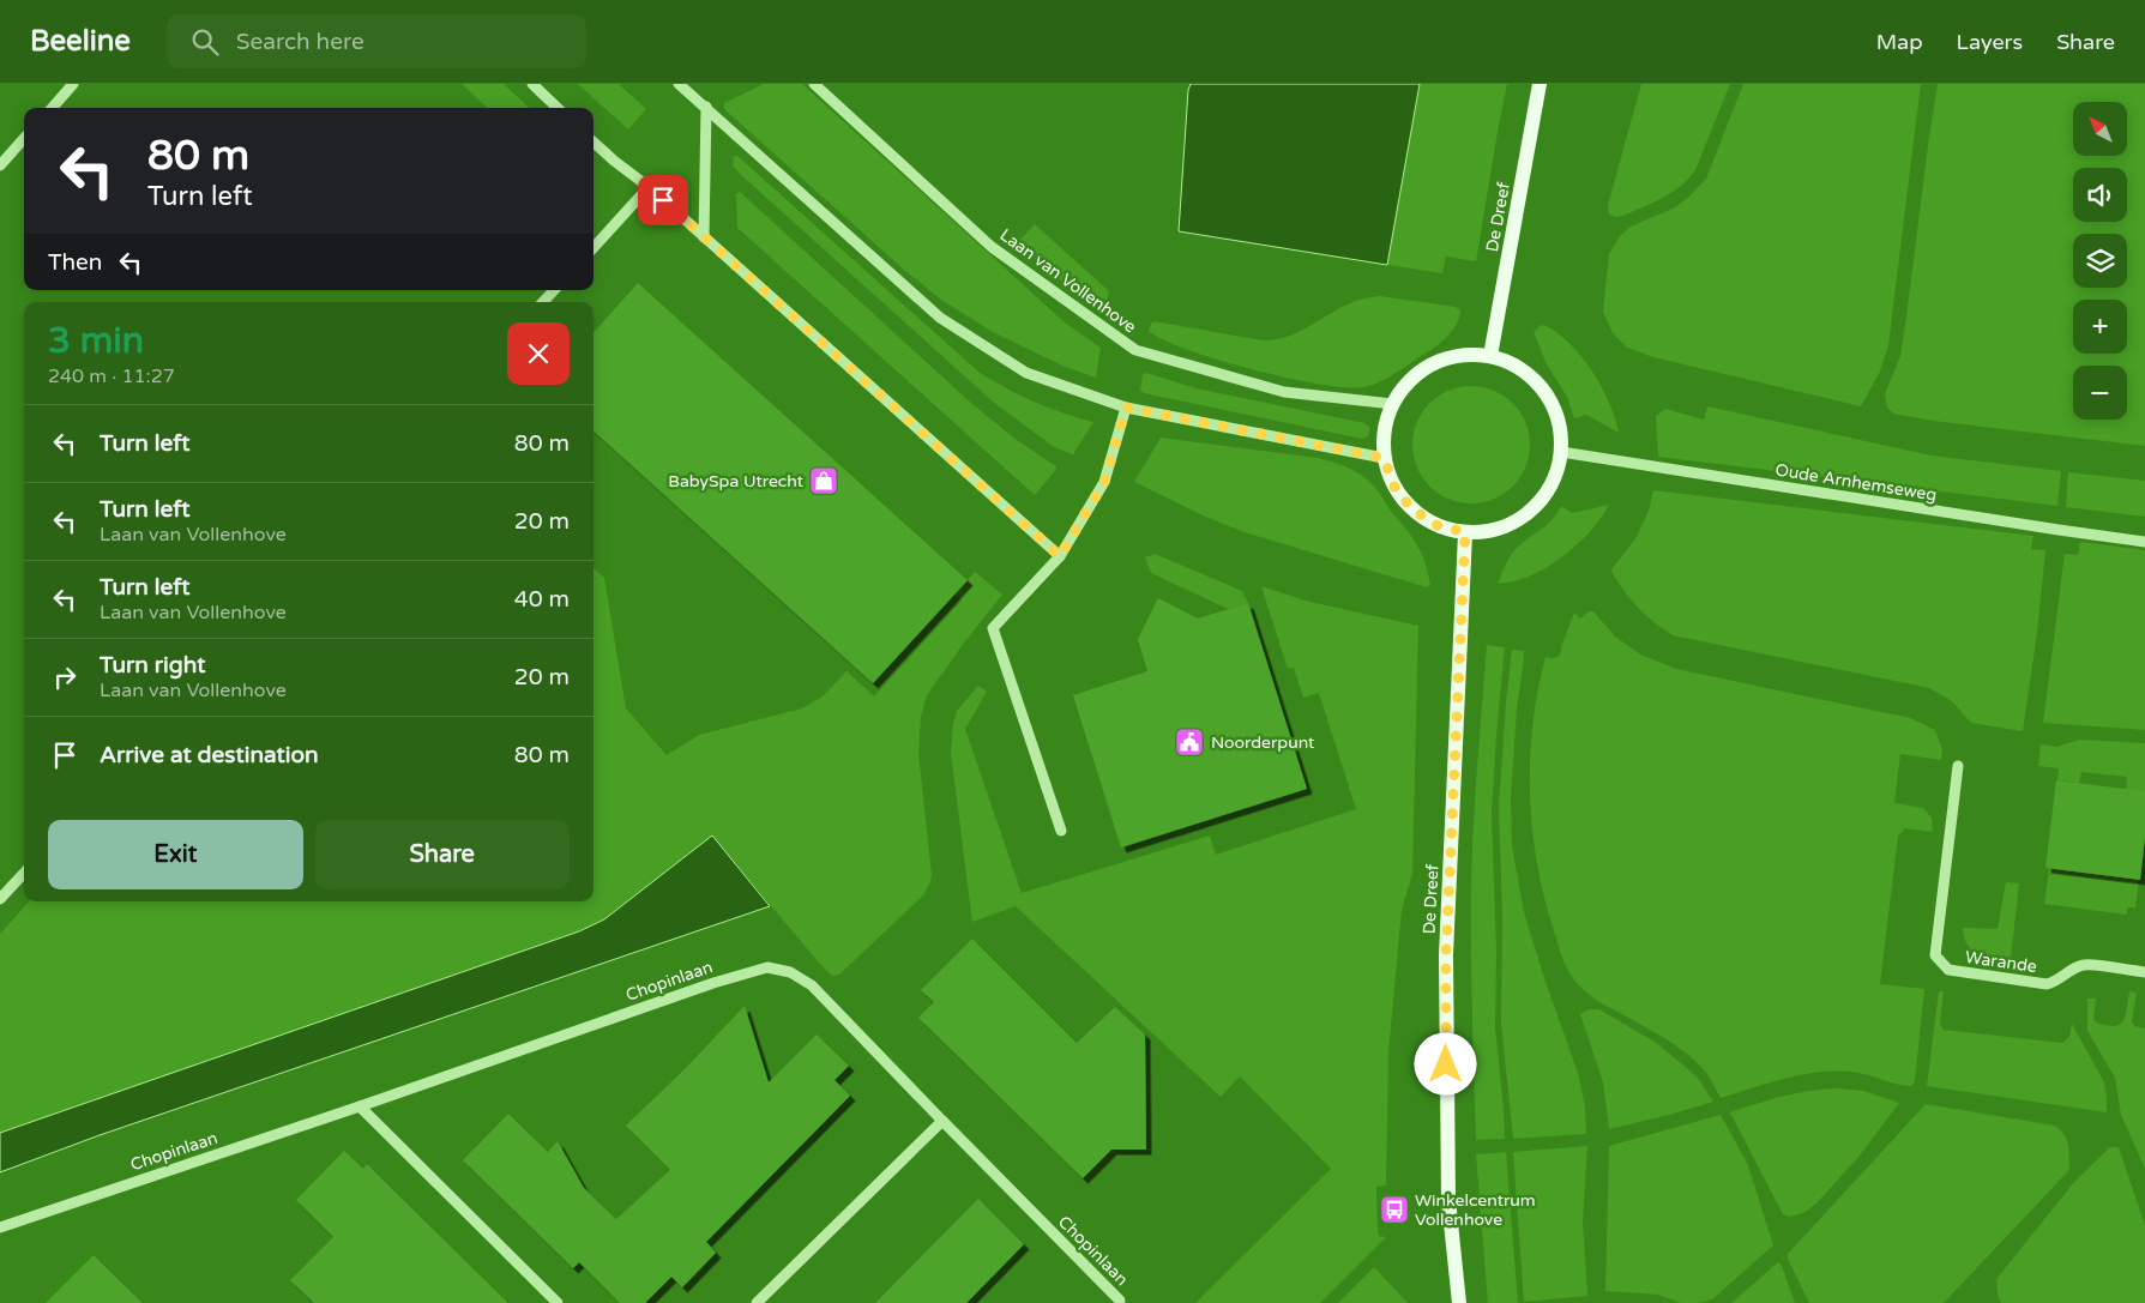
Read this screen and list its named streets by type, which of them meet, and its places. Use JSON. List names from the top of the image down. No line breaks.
{"streets":{"main road":["De Dreef"],"street":["Laan van Vollenhove","Oude Arnhemseweg","Warande","Chopinlaan"]},"crossings":[["De Dreef","Laan van Vollenhove"],["De Dreef","Oude Arnhemseweg"],["Laan van Vollenhove","Oude Arnhemseweg"]],"places":{"shop":["BabySpa Utrecht"],"public building":["Noorderpunt"],"bus stop":["Winkelcentrum Vollenhove"]},"north":"top left","page":{"header":"Beeline","search":"Search here","nav":["Map","Layers","Share"],"map_buttons":["+","−"],"turn":["80 m","Turn left"],"then":"Then","heading":["3 min","240 m · 11:27"],"list":[{"name":"Turn left","value":"80 m"},{"name":"Turn left","note":"Laan van Vollenhove","value":"20 m"},{"name":"Turn left","note":"Laan van Vollenhove","value":"40 m"},{"name":"Turn right","note":"Laan van Vollenhove","value":"20 m"},{"name":"Arrive at destination","value":"80 m"}],"buttons":["Exit","Share"]}}
